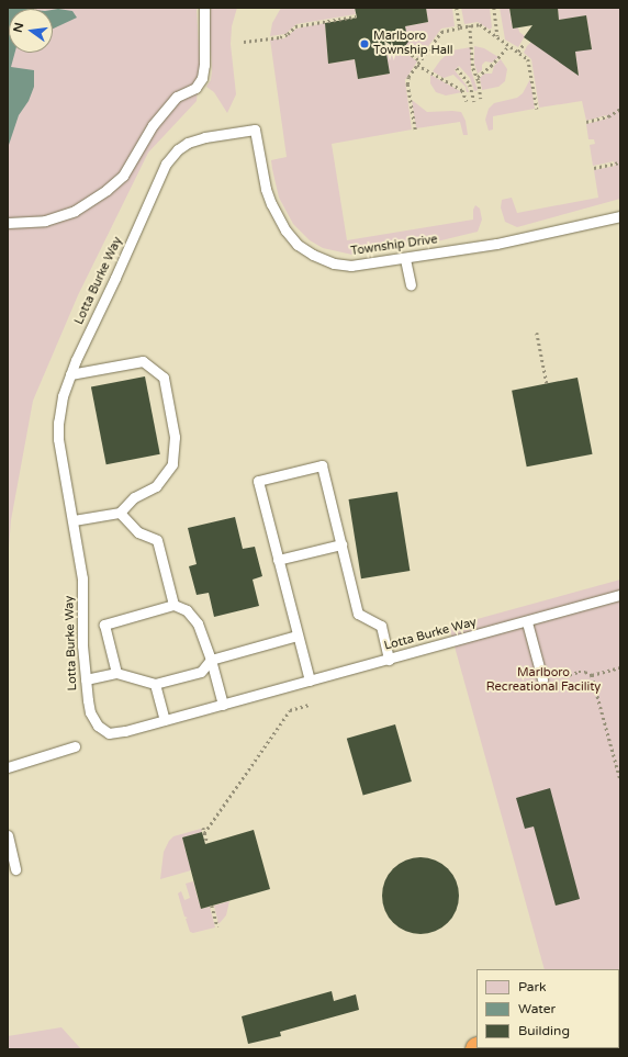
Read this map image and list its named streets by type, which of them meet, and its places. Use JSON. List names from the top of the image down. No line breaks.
{"streets":{"lane":["Township Drive","Lotta Burke Way"]},"crossings":[["Township Drive","Lotta Burke Way"]],"parks":["Marlboro Recreational Facility"],"places":["Marlboro Township Hall"],"legend":["Park","Water","Building"],"north":"left"}
